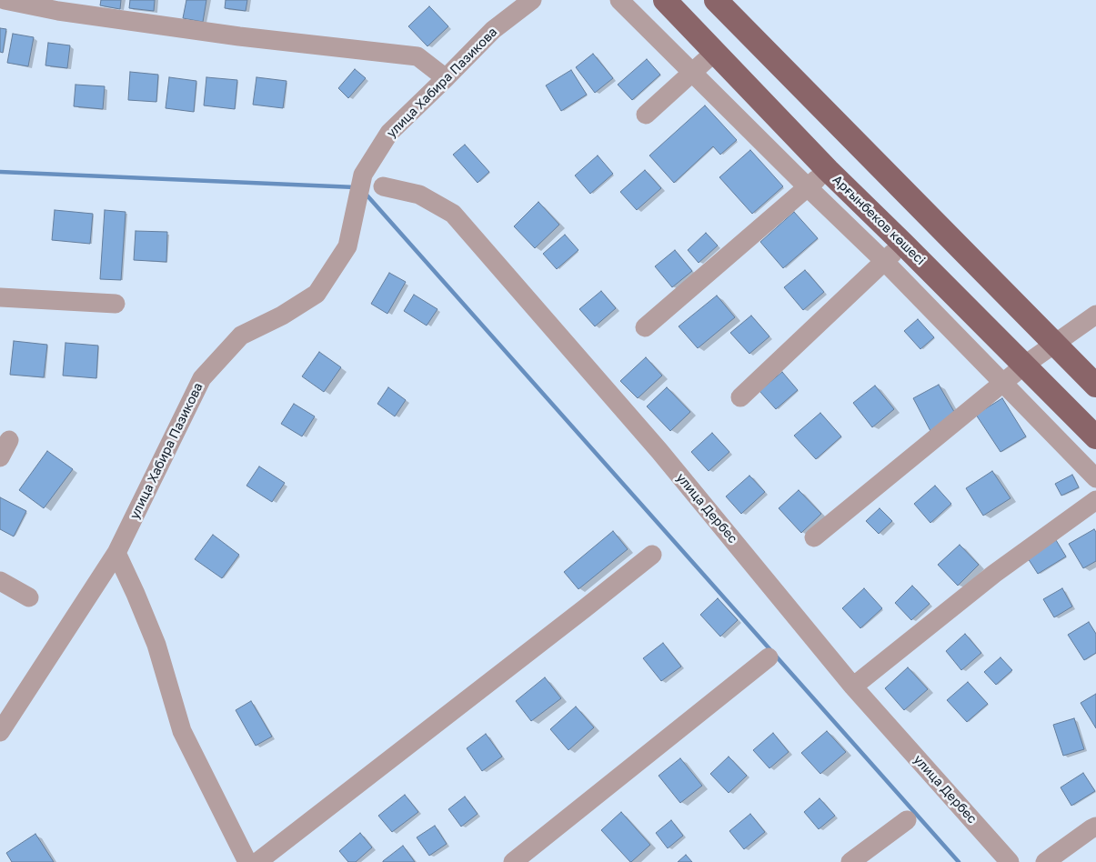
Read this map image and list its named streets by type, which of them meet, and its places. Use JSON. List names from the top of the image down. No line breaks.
{"streets":{"main road":["Арғынбеков көшесі"],"street":["улица Хабира Пазикова","улица Дербес"]}}
